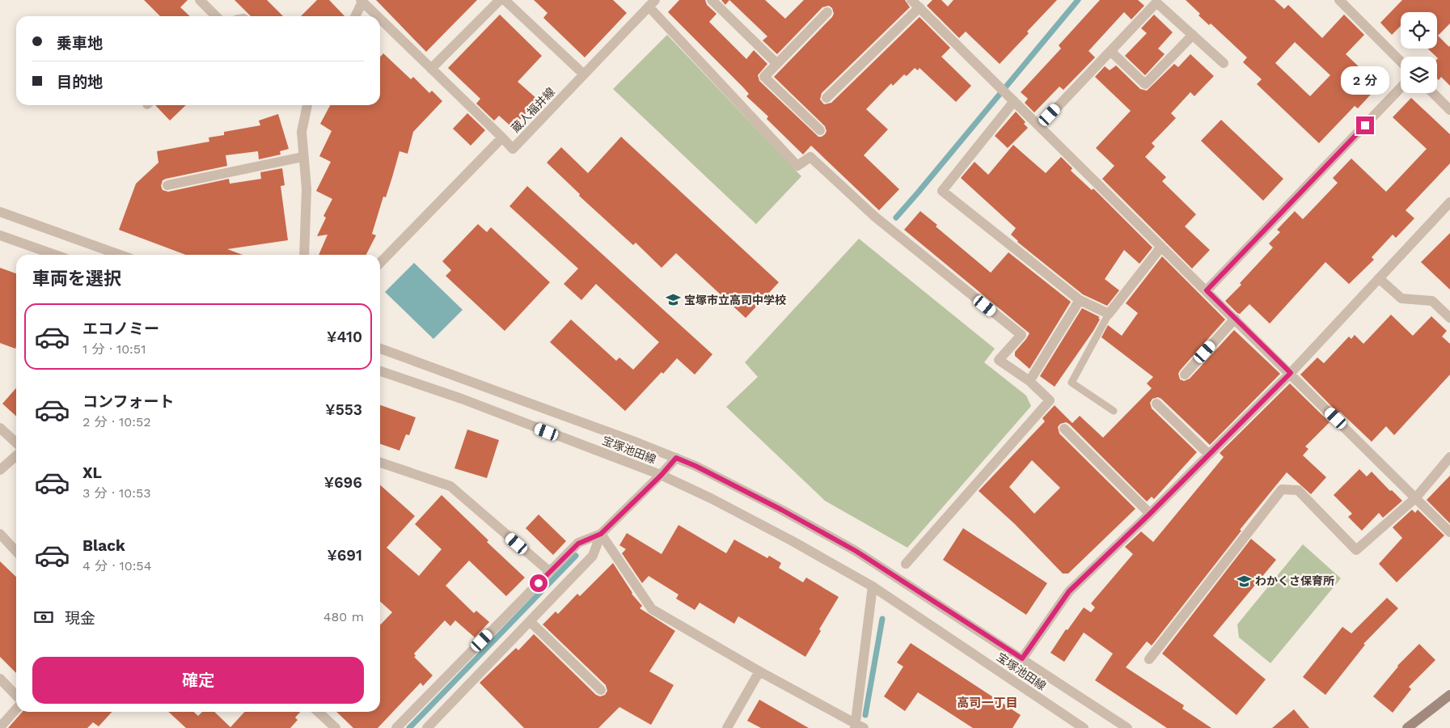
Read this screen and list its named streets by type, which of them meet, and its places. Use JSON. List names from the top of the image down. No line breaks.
{"streets":{"street":["蔵人福井線","宝塚池田線"]},"districts":["高司一丁目"],"places":{"school or university":["宝塚市立高司中学校","わかくさ保育所"]},"page":{"banner":["乗車地","目的地"],"bubble":"2 分","heading":"車両を選択","list":[{"name":"エコノミー","note":"1 分 · 10:51","value":"¥410"},{"name":"コンフォート","note":"2 分 · 10:52","value":"¥553"},{"name":"XL","note":"3 分 · 10:53","value":"¥696"},{"name":"Black","note":"4 分 · 10:54","value":"¥691"}],"pay":["現金","480 m"],"buttons":"確定"}}
